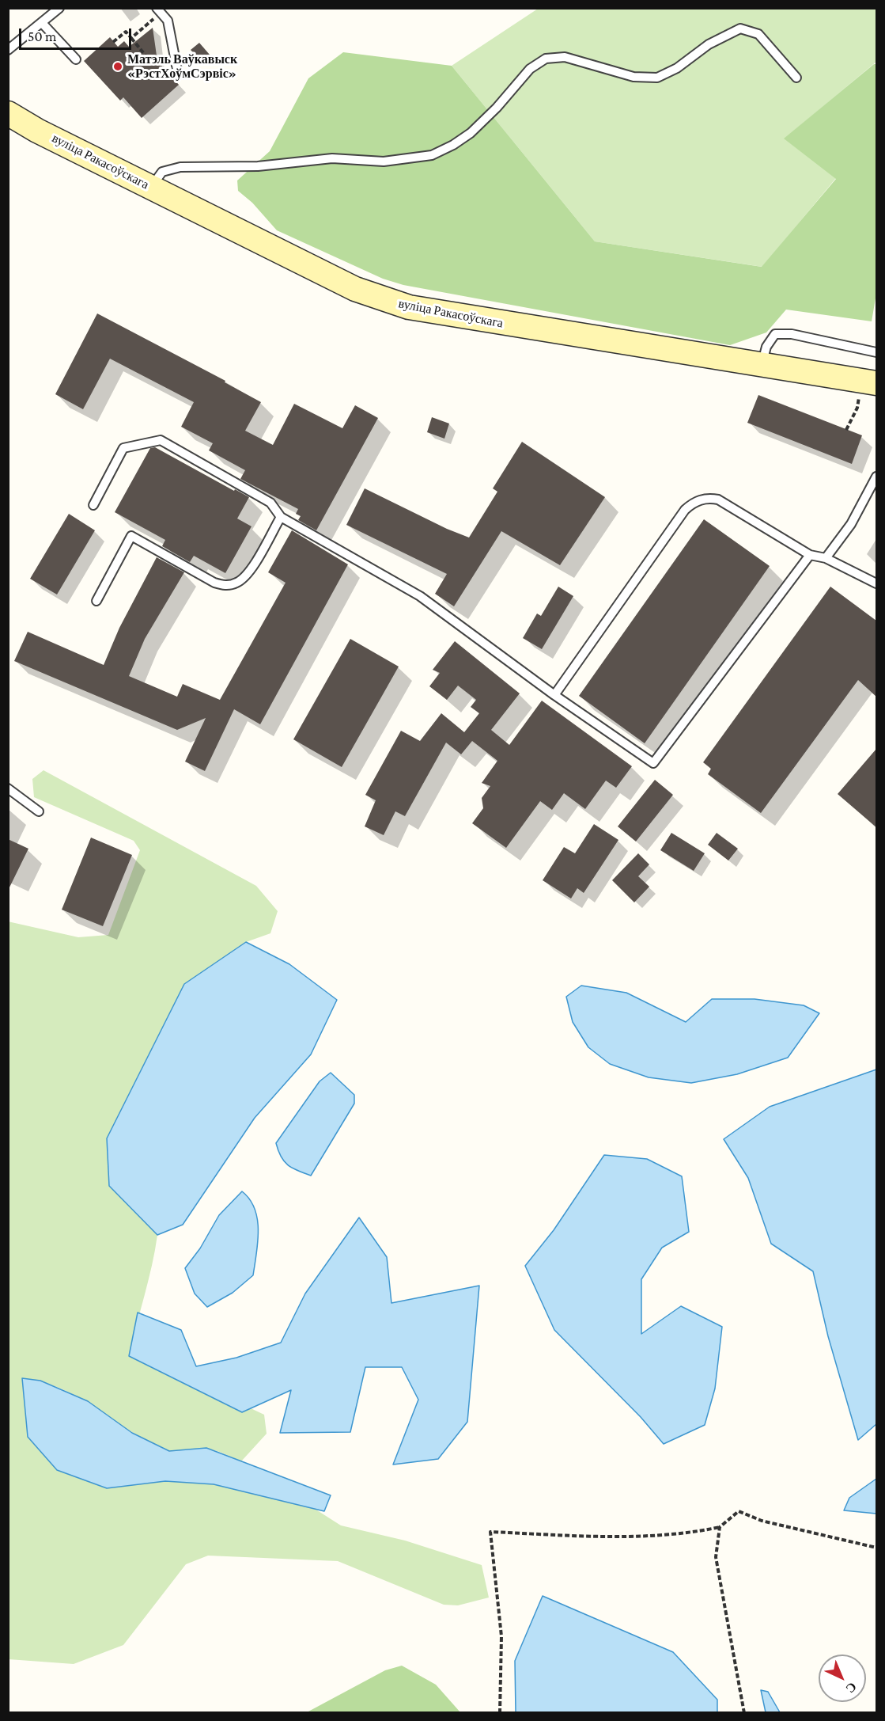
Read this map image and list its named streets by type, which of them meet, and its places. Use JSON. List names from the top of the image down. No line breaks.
{"streets":{"street":["вуліца Ракасоўскага"]},"places":["Матэль Ваўкавыск «РэстХоўмСэрвіс»"],"scale_bar":"50 m","north":"bottom right"}
